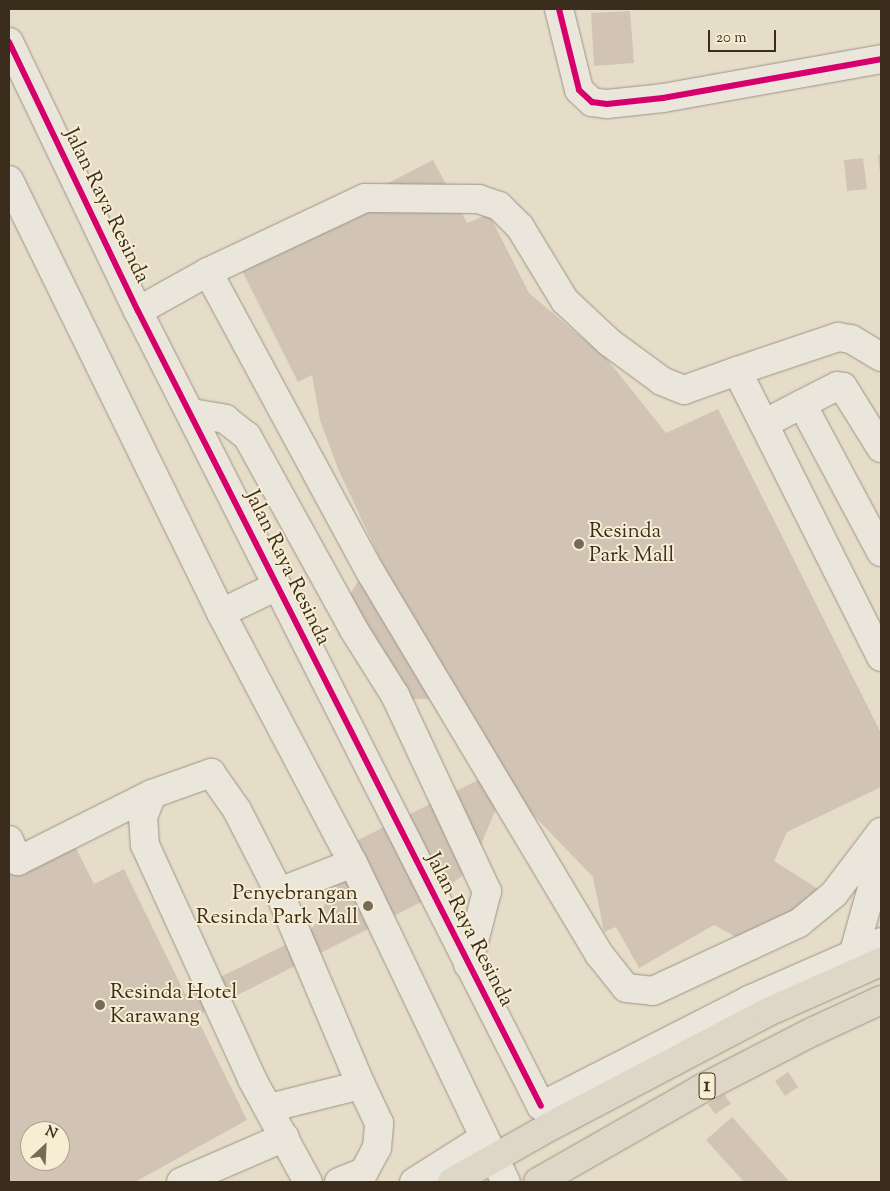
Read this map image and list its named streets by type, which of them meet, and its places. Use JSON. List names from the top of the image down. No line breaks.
{"streets":{"main road":["1"],"street":["Jalan Raya Resinda"]},"places":["Resinda Park Mall","Penyebrangan Resinda Park Mall","Resinda Hotel Karawang"],"scale_bar":"20 m","north":"top right"}
